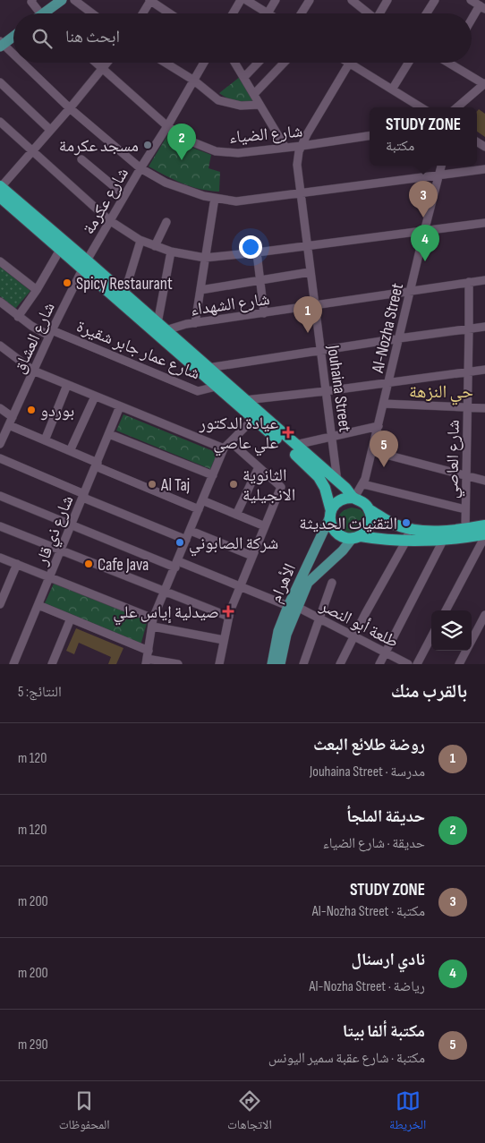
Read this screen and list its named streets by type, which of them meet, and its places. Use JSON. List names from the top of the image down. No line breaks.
{"streets":{"main road":["الأهرام"],"street":["شارع الضياء","شارع عكرمة","شارع الشهداء","Al-Nozha Street","شارع العشاق","شارع عمار جابر شقيرة","Jouhaina Street","شارع العاصي","شارع ذي قار","طلعة أبو النصر"]},"crossings":[["شارع الضياء","شارع عكرمة"],["شارع الضياء","Jouhaina Street"],["شارع عكرمة","شارع العشاق"],["شارع الشهداء","Al-Nozha Street"],["شارع الشهداء","Jouhaina Street"],["شارع الشهداء","شارع العاصي"],["Al-Nozha Street","الأهرام"],["شارع العشاق","شارع عمار جابر شقيرة"],["شارع ذي قار","طلعة أبو النصر"],["الأهرام","طلعة أبو النصر"]],"districts":["حي النزهة"],"places":{"other":["مسجد عكرمة","Spicy Restaurant","بوردو","Al Taj","الثانوية الانجيلية","التقنيات الحديثة","شركة الصابوني","Cafe Java"],"health":["عيادة الدكتور علي عاصي","صيدلية إياس علي"]},"page":{"search":"ابحث هنا","popup":["STUDY ZONE","مكتبة"],"pins":["2","3","4","1","5"],"heading":["بالقرب منك","النتائج: 5"],"list":[{"mark":"1","name":"روضة طلائع البعث","note":"مدرسة · Jouhaina Street","value":"120 m"},{"mark":"2","name":"حديقة الملجأ","note":"حديقة · شارع الضياء","value":"120 m"},{"mark":"3","name":"STUDY ZONE","note":"مكتبة · Al-Nozha Street","value":"200 m"},{"mark":"4","name":"نادي ارسنال","note":"رياضة · Al-Nozha Street","value":"200 m"},{"mark":"5","name":"مكتبة ألفا بيتا","note":"مكتبة · شارع عقبة سمير اليونس","value":"290 m"}],"nav":["الخريطة","الاتجاهات","المحفوظات"]}}
